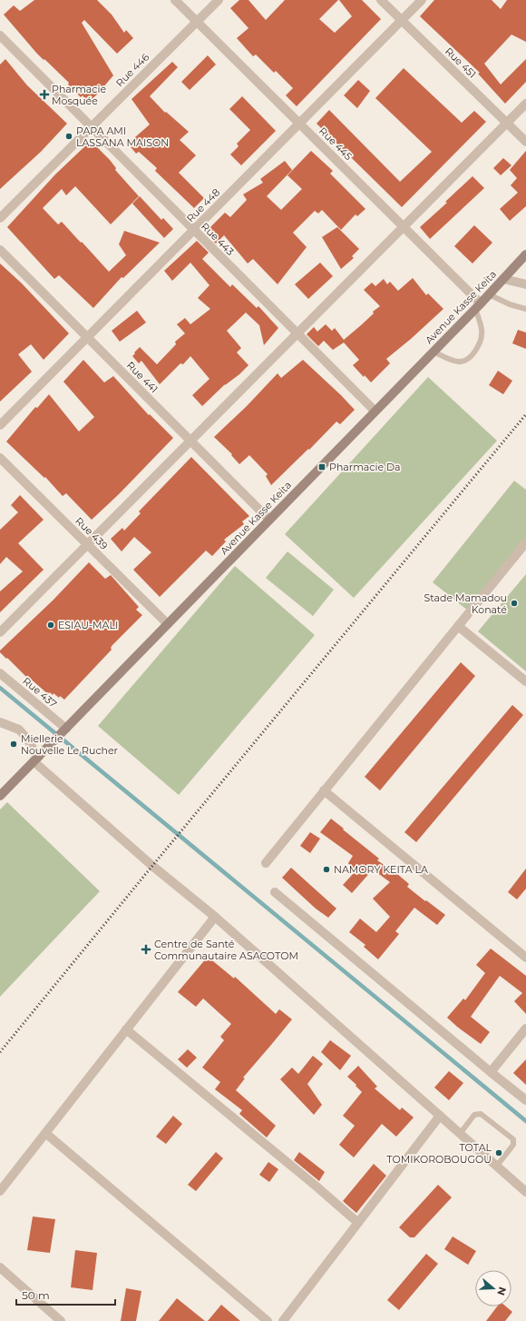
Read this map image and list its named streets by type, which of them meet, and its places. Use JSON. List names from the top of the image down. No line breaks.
{"streets":{"main road":["Avenue Kasse Keita"],"street":["Rue 451","Rue 446","Rue 445","Rue 448","Rue 443","Rue 441","Rue 439","Rue 437"]},"crossings":[["Rue 451","Rue 448"],["Rue 446","Rue 445"],["Rue 446","Rue 443"],["Rue 445","Rue 448"],["Rue 445","Avenue Kasse Keita"],["Rue 448","Rue 443"],["Rue 448","Rue 441"],["Rue 443","Avenue Kasse Keita"],["Avenue Kasse Keita","Rue 441"],["Avenue Kasse Keita","Rue 439"],["Avenue Kasse Keita","Rue 437"]],"places":{"health":["Pharmacie Mosquée","Centre de Santé Communautaire ASACOTOM"],"other":["PAPA AMI LASSANA MAISON","Stade Mamadou Konaté","ESIAU-MALI","Miellerie Nouvelle Le Rucher","NAMORY KEITA LA","TOTAL TOMIKOROBOUGOU"],"transit":["Pharmacie Da"]},"scale_bar":"50 m","north":"right"}
